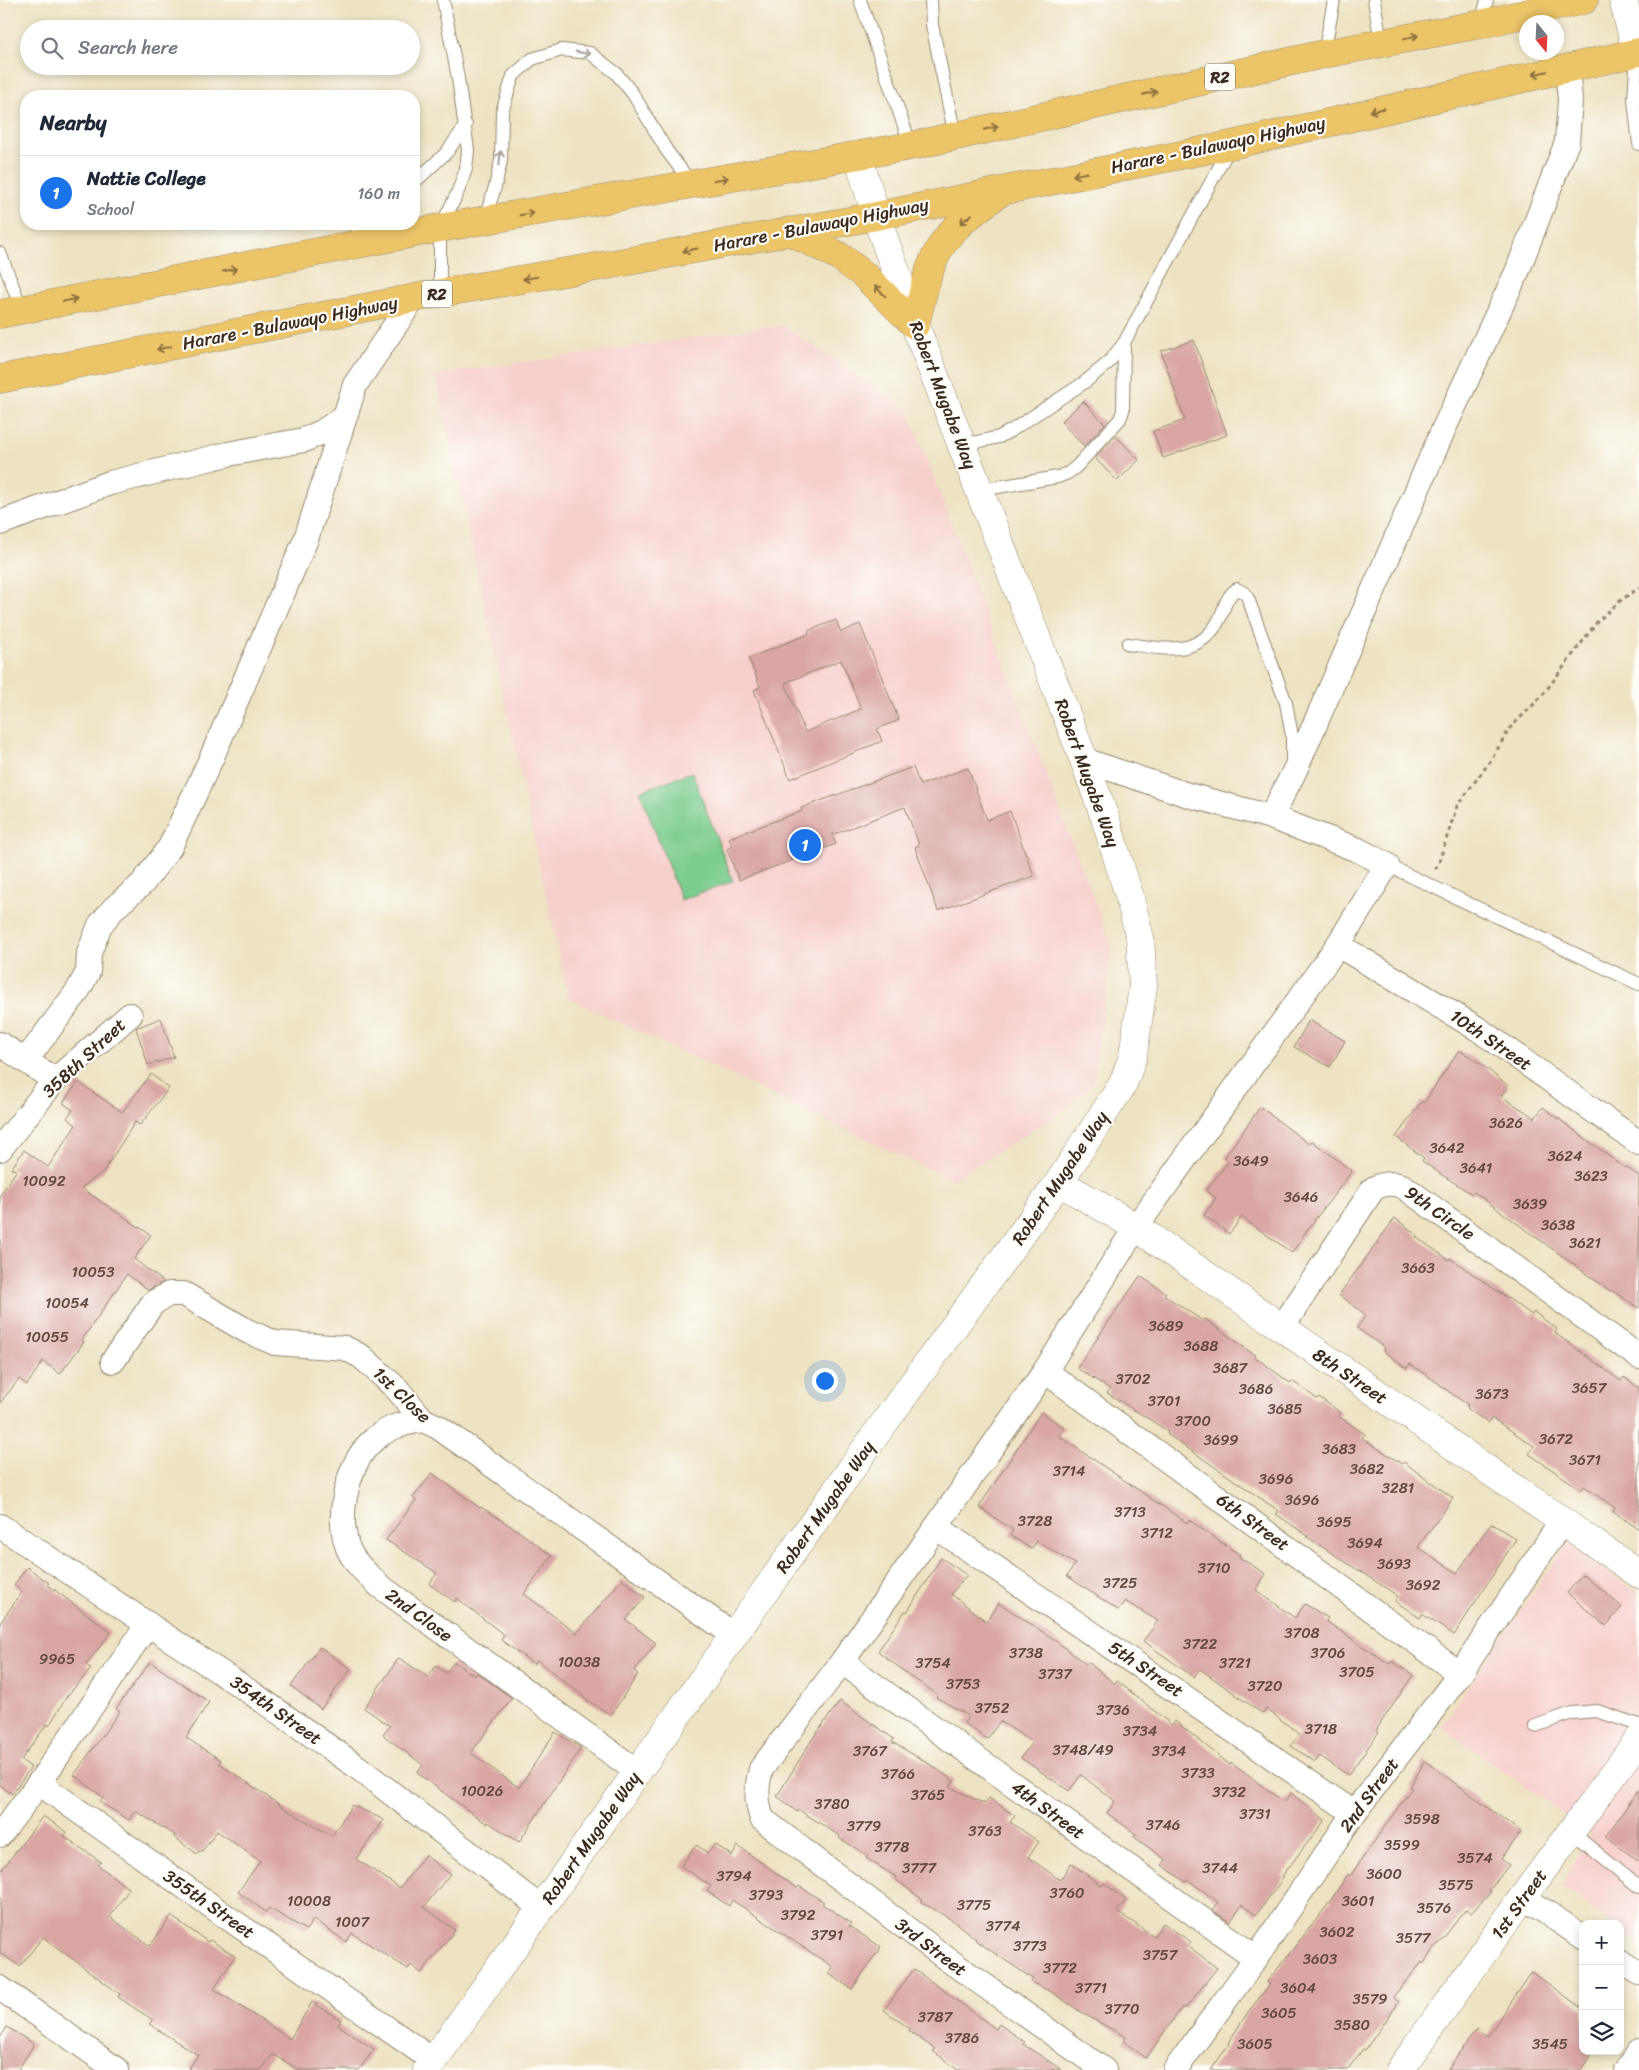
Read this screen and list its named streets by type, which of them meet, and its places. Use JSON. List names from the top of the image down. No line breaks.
{"streets":{"highway":["R2","Harare - Bulawayo Highway"],"street":["Robert Mugabe Way","10th Street","358th Street","9th Circle","8th Street","1st Close","6th Street","2nd Close","5th Street","354th Street","2nd Street","4th Street","355th Street","1st Street","3rd Street"]},"crossings":[["R2","Robert Mugabe Way"],["Harare - Bulawayo Highway","Robert Mugabe Way"],["Robert Mugabe Way","8th Street"],["Robert Mugabe Way","1st Close"],["Robert Mugabe Way","2nd Close"],["Robert Mugabe Way","354th Street"],["Robert Mugabe Way","355th Street"],["9th Circle","8th Street"],["8th Street","2nd Street"],["1st Close","2nd Close"],["6th Street","2nd Street"],["5th Street","2nd Street"],["2nd Street","4th Street"],["4th Street","3rd Street"]],"house_numbers":["3626","3642","3624","3649","3641","3623","10092","3646","3639","3638","3621","3663","10053","10054","3689","10055","3688","3687","3702","3657","3686","3673","3701","3685","3700","3672","3699","3683","3671","3682","3714","3696","3281","3696","3713","3728","3695","3712","3694","3693","3710","3725","3692","3708","3722","3738","3706","9965","10038","3754","3721","3705","3737","3753","3720","3752","3736","3718","3734","3748/49","3767","3734","3733","3766","10026","3732","3765","3780","3731","3598","3746","3779","3763","3599","3778","3574","3777","3744","3600","3794","3575","3760","3793","10008","3601","3775","3576","3792","1007","3774","3602","3791","3577","3773","3757","3603","3772","3771","3604","3579","3770","3605","3787","3580","3786","3605","3545"],"north":"bottom","page":{"search":"Search here","heading":"Nearby","list":[{"mark":"1","name":"Nattie College","note":"School","value":"160 m"}],"pins":"1","map_buttons":["+","−"]}}
